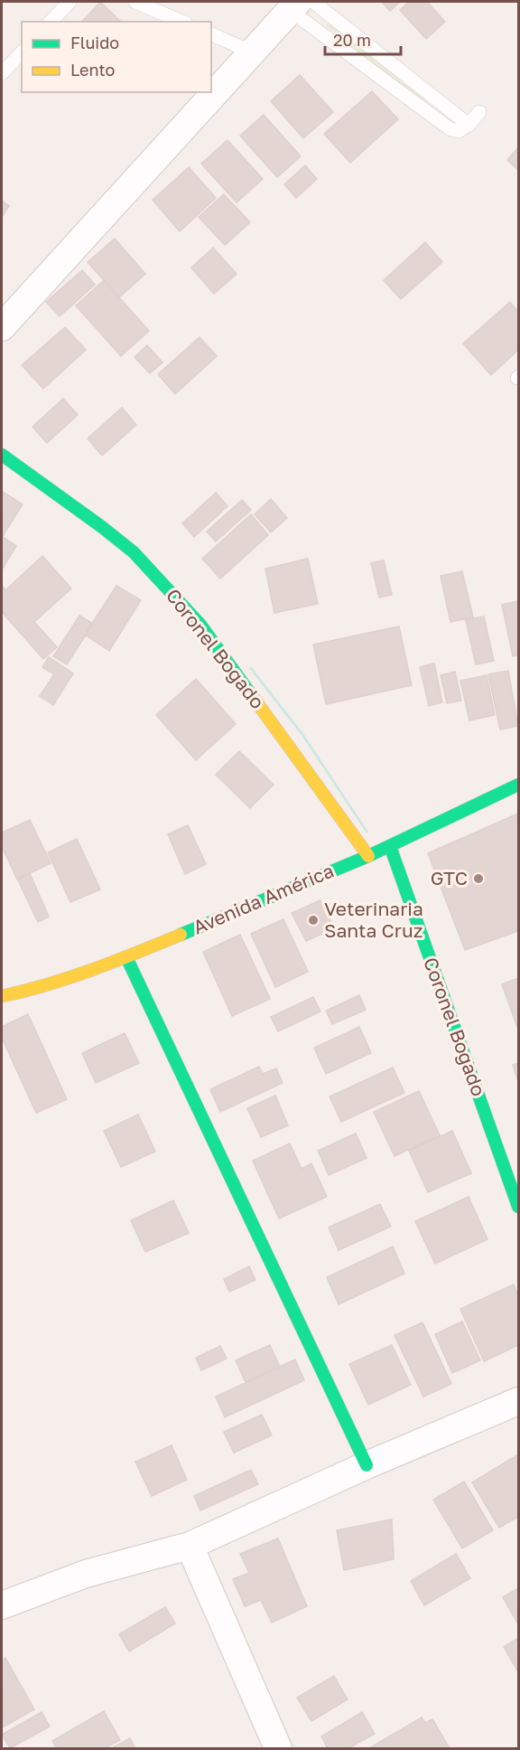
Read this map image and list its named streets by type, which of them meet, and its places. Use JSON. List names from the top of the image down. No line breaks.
{"streets":{"street":["Coronel Bogado","Avenida América"]},"crossings":[["Coronel Bogado","Avenida América"]],"places":["GTC","Veterinaria Santa Cruz"],"legend":["Fluido","Lento"],"scale_bar":"20 m"}
